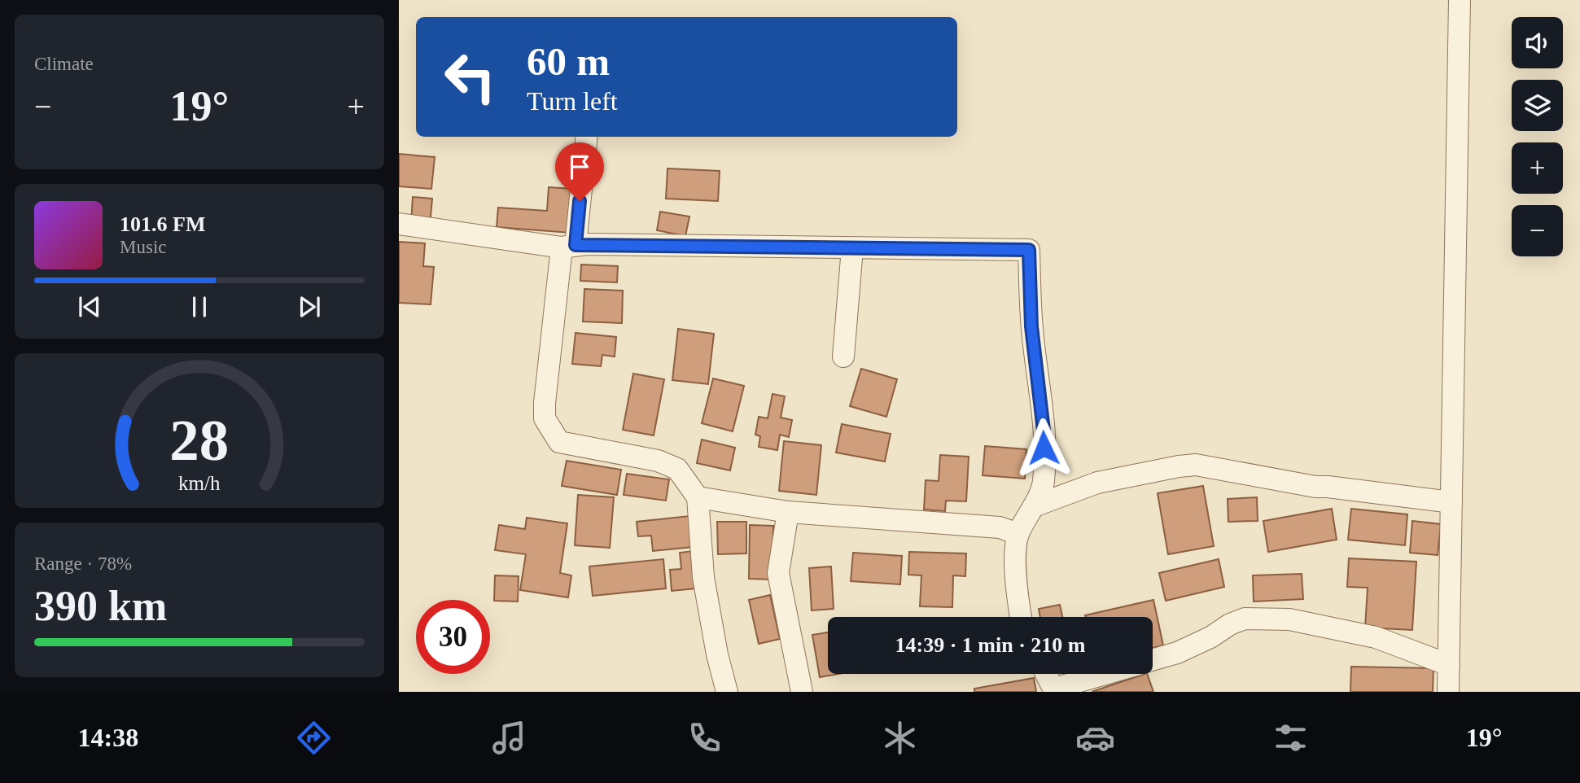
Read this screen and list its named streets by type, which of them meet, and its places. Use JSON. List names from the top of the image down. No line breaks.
{"page":{"tile":["Climate",["Range · 78%","390 km"]],"map_buttons":["+","−"],"turn":["60 m","Turn left"],"heat":["−","19°","+"],"song":["101.6 FM","Music"],"limit":"30","trip":"14:39 · 1 min · 210 m","tabs":["14:38","19°"],"gauge":["28","km/h"]}}
